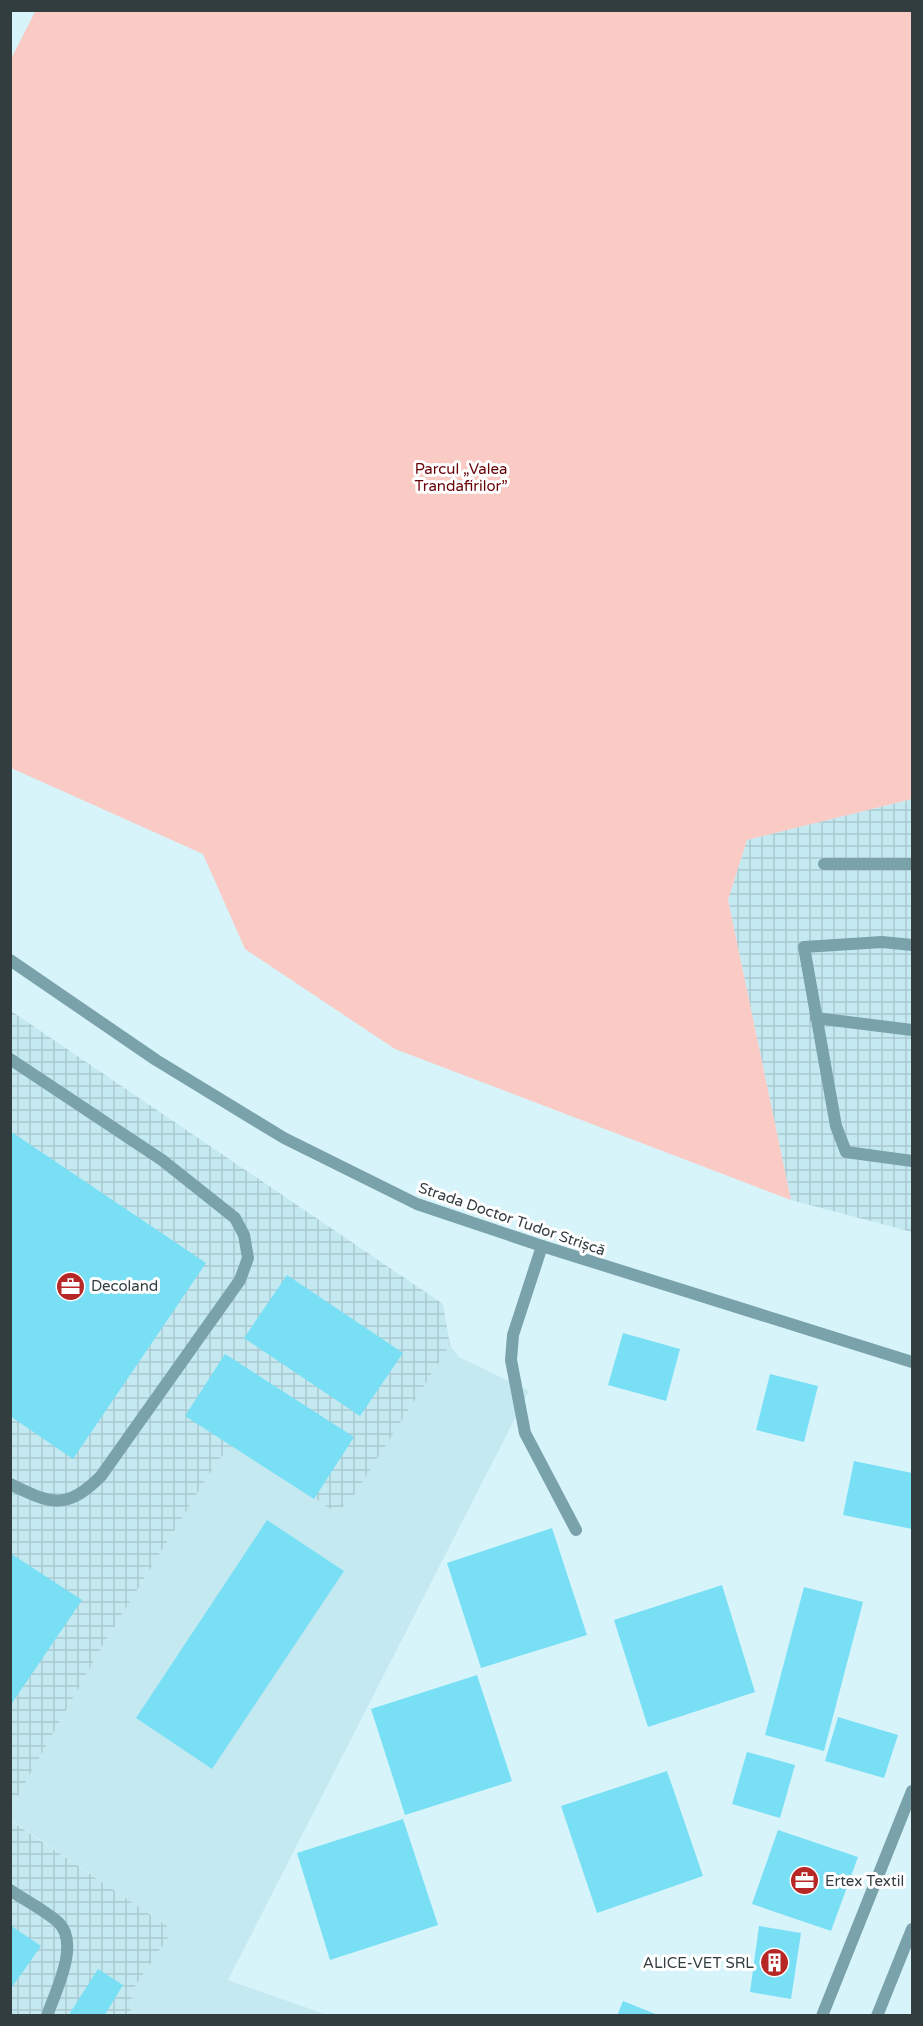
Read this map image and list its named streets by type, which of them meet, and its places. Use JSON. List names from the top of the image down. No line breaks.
{"streets":{"street":["Strada Doctor Tudor Strișcă"]},"parks":["Parcul „Valea Trandafirilor”"],"places":{"office":["Decoland","Ertex Textil"],"building":["ALICE-VET SRL"]}}
